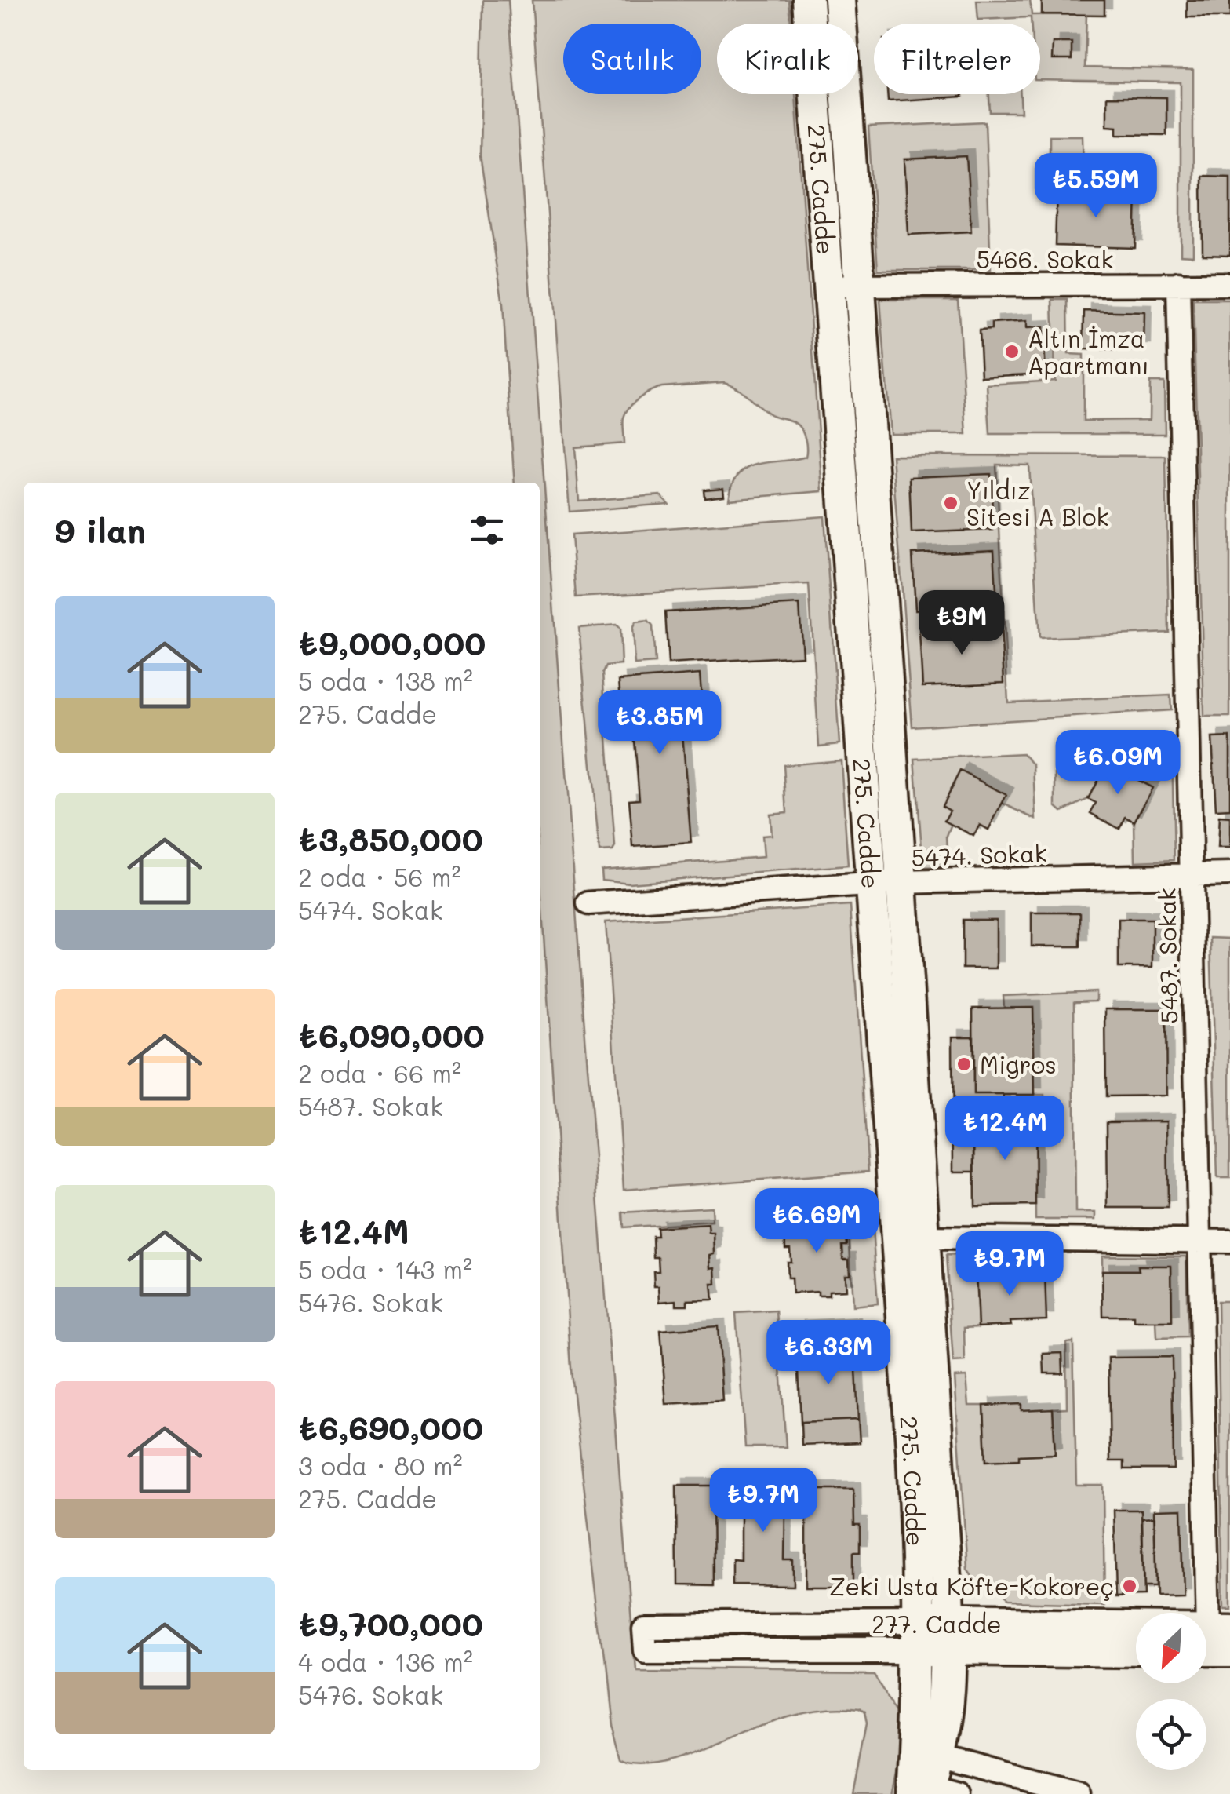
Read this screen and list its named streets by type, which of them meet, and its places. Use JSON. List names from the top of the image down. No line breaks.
{"streets":{"street":["275. Cadde","5466. Sokak","5474. Sokak","5487. Sokak","277. Cadde"]},"crossings":[["275. Cadde","5466. Sokak"],["275. Cadde","5474. Sokak"],["275. Cadde","277. Cadde"],["5466. Sokak","5487. Sokak"],["5474. Sokak","5487. Sokak"],["5487. Sokak","277. Cadde"]],"places":["Altın İmza Apartmanı","Yıldız Sitesi A Blok","Migros","Zeki Usta Köfte-Kokoreç"],"north":"bottom left","page":{"chip":["Satılık","Kiralık","Filtreler"],"price":["₺5.59M","₺9M","₺3.85M","₺6.09M","₺12.4M","₺6.69M","₺9.7M","₺6.33M","₺9.7M"],"heading":"9 ilan","list":[{"name":"₺9,000,000","note":"5 oda · 138 m² · 275. Cadde"},{"name":"₺3,850,000","note":"2 oda · 56 m² · 5474. Sokak"},{"name":"₺6,090,000","note":"2 oda · 66 m² · 5487. Sokak"},{"name":"₺12.4M","note":"5 oda · 143 m² · 5476. Sokak"},{"name":"₺6,690,000","note":"3 oda · 80 m² · 275. Cadde"},{"name":"₺9,700,000","note":"4 oda · 136 m² · 5476. Sokak"}]}}
